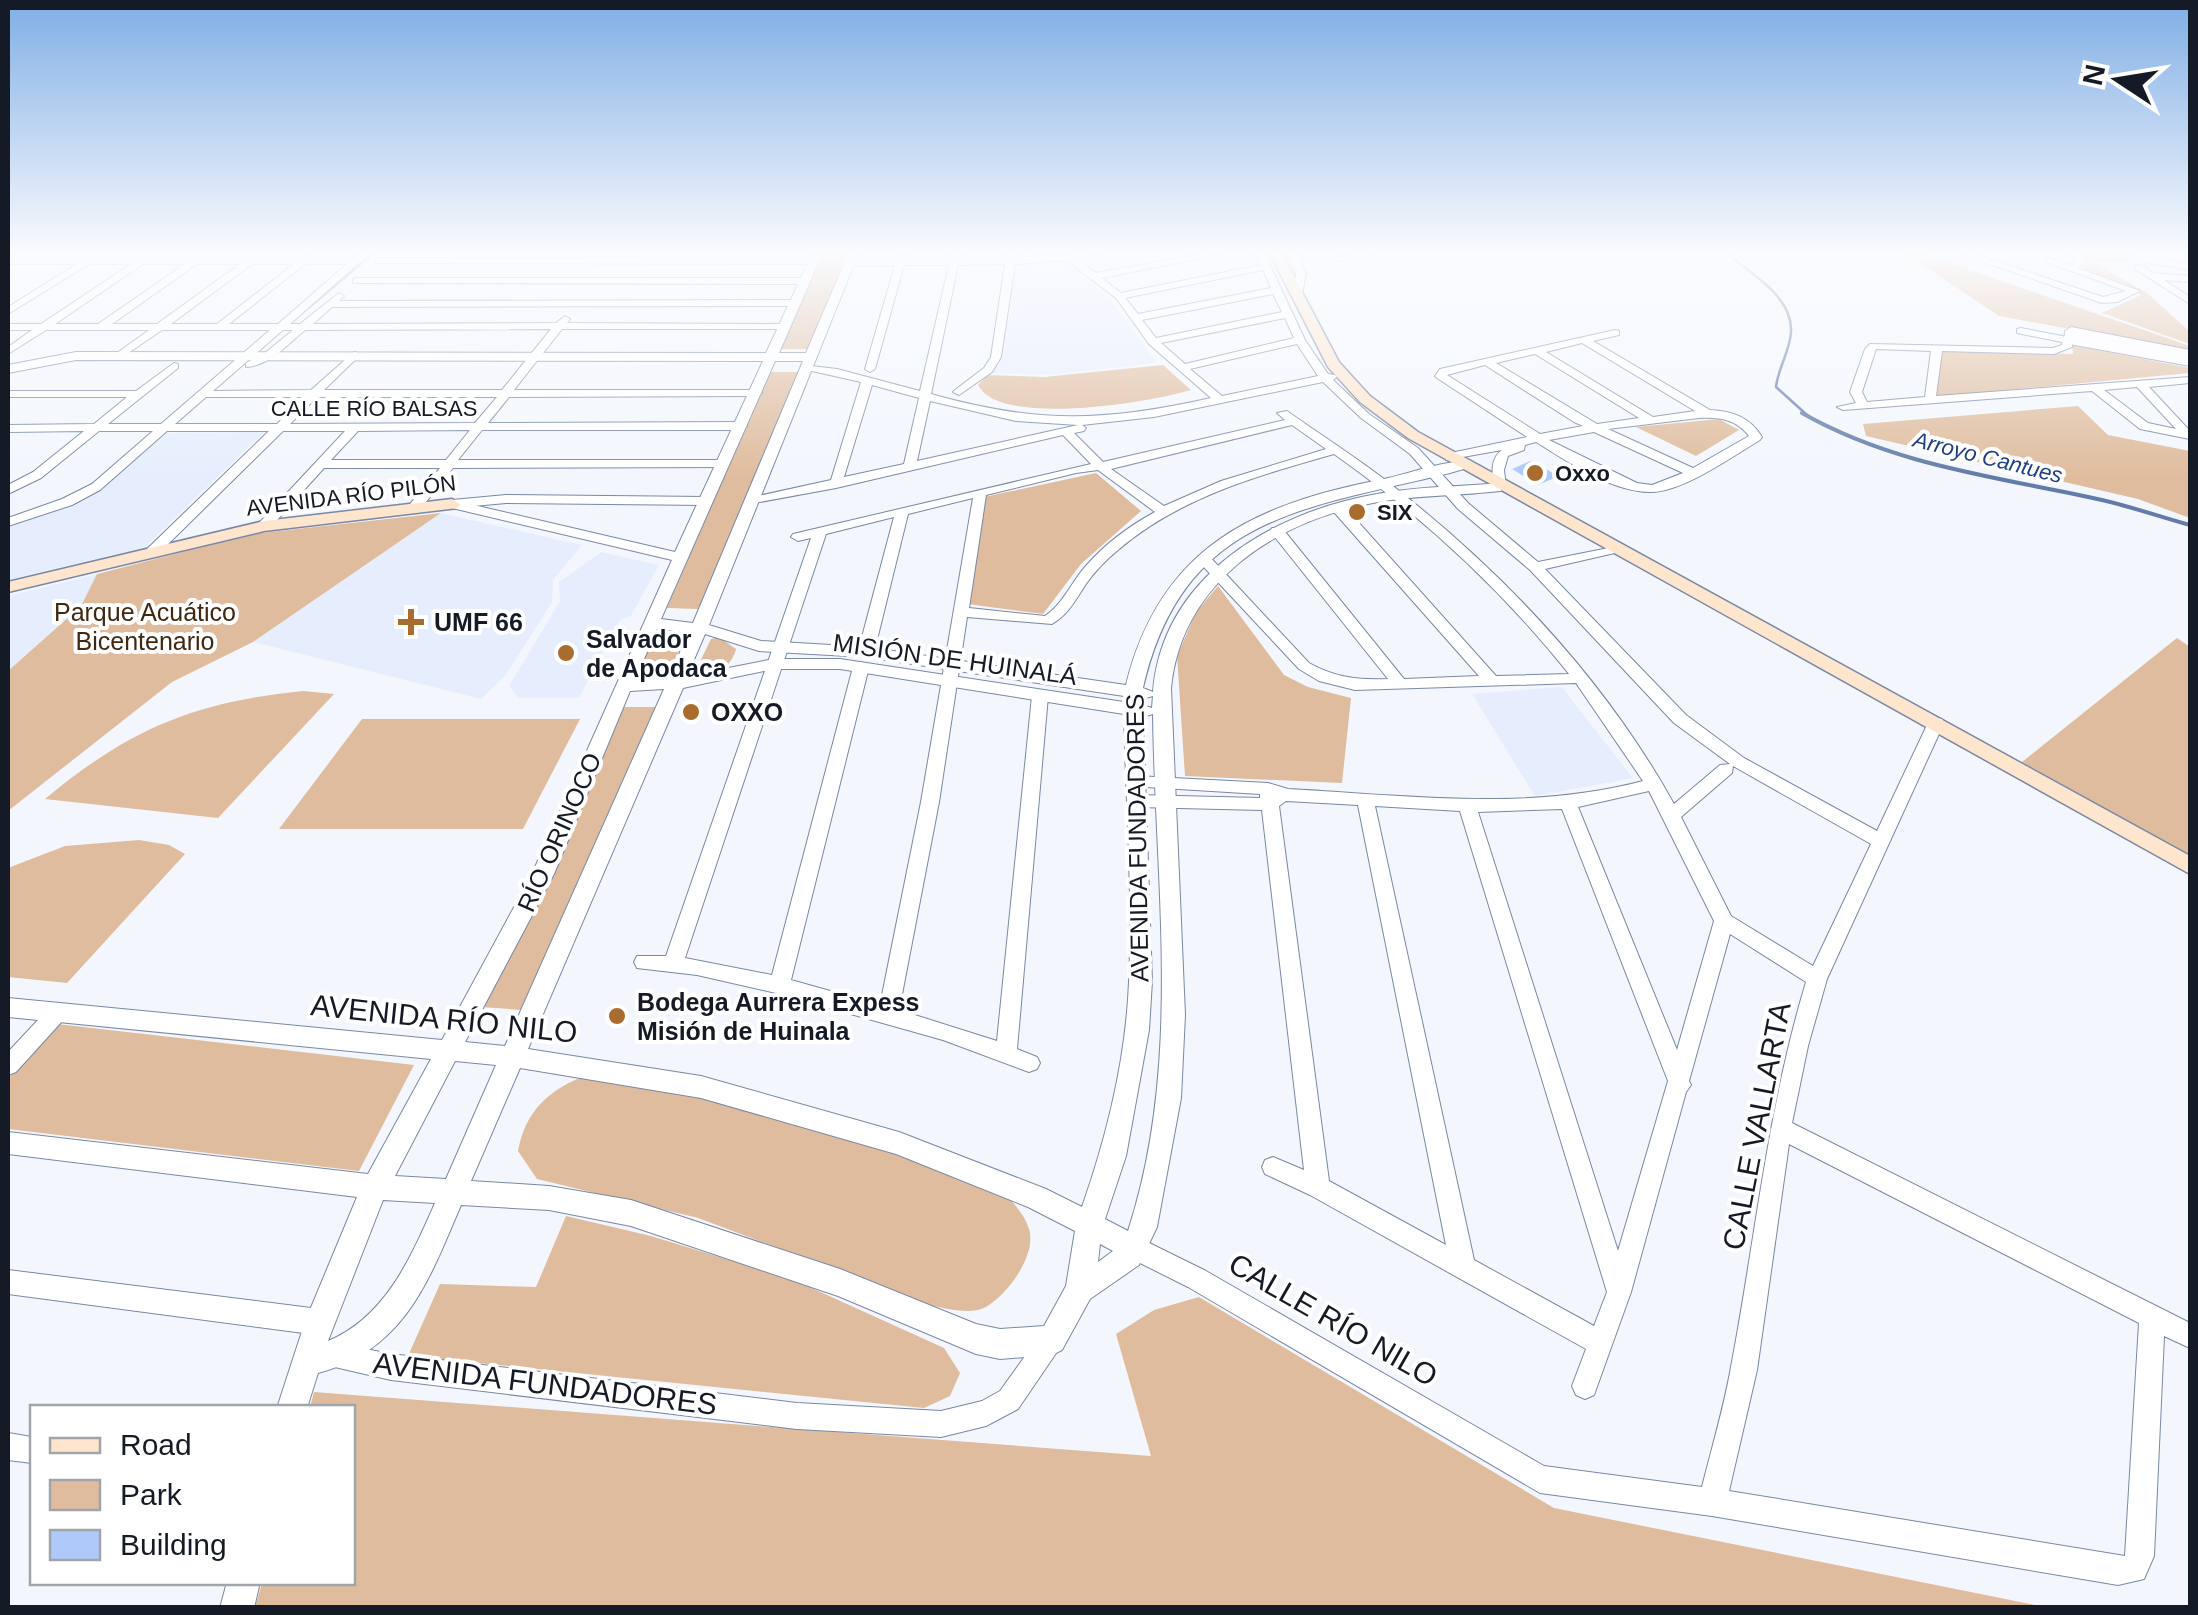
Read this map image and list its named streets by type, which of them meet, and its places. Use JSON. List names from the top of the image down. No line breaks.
{"streets":{"main road":["AVENIDA RÍO PILÓN"],"street":["CALLE RÍO BALSAS","MISIÓN DE HUINALÁ","RÍO ORINOCO","AVENIDA FUNDADORES","AVENIDA RÍO NILO","CALLE VALLARTA","CALLE RÍO NILO"]},"crossings":[["CALLE RÍO BALSAS","RÍO ORINOCO"],["AVENIDA RÍO PILÓN","RÍO ORINOCO"],["MISIÓN DE HUINALÁ","RÍO ORINOCO"],["MISIÓN DE HUINALÁ","AVENIDA FUNDADORES"],["RÍO ORINOCO","AVENIDA FUNDADORES"],["RÍO ORINOCO","AVENIDA RÍO NILO"],["AVENIDA FUNDADORES","AVENIDA RÍO NILO"],["AVENIDA FUNDADORES","CALLE RÍO NILO"],["AVENIDA RÍO NILO","CALLE RÍO NILO"],["CALLE VALLARTA","CALLE RÍO NILO"]],"water":["Arroyo Cantues"],"parks":["Parque Acuático Bicentenario"],"places":{"other":["Oxxo","SIX","Salvador de Apodaca","OXXO","Bodega Aurrera Expess Misión de Huinala"],"health":["UMF 66"]},"legend":["Road","Park","Building"],"north":"left"}
